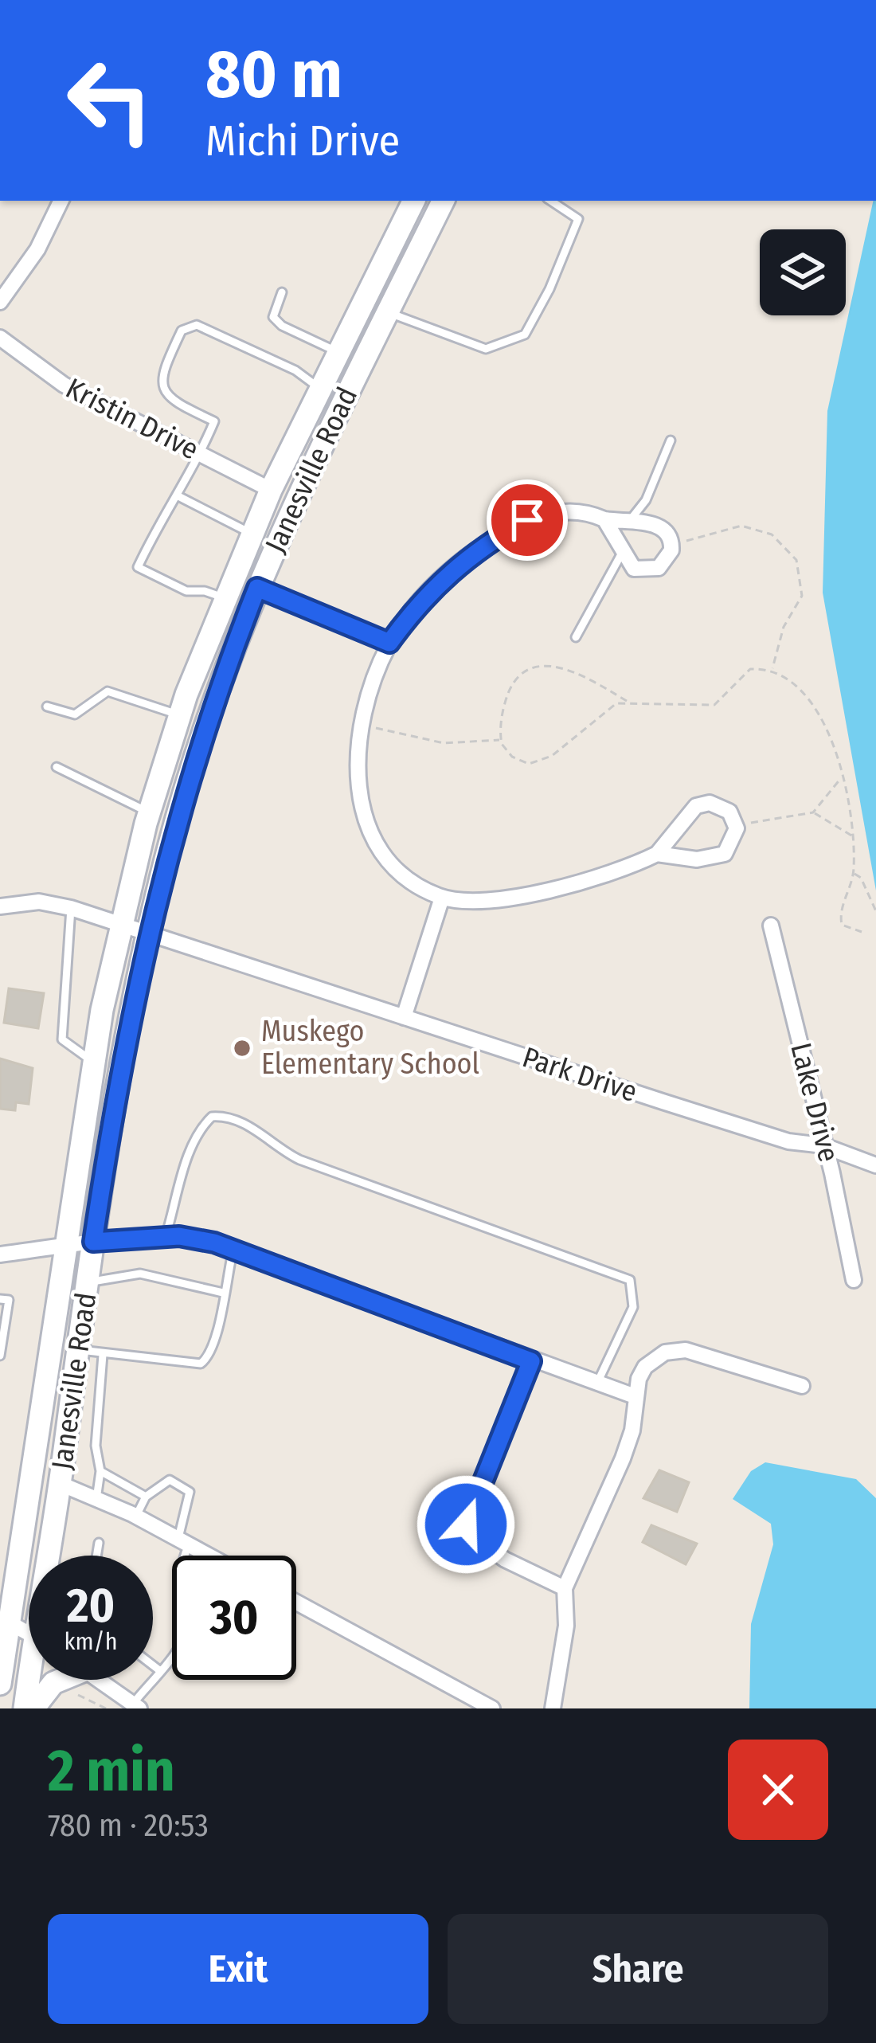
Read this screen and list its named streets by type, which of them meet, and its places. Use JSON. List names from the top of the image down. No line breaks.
{"streets":{"main road":["Janesville Road"],"street":["Kristin Drive","Park Drive","Lake Drive"]},"crossings":[["Kristin Drive","Janesville Road"],["Janesville Road","Park Drive"],["Park Drive","Lake Drive"]],"places":["Muskego Elementary School"],"page":{"turn":["80 m","Michi Drive"],"speed":"20 km/h","limit":"30","heading":["2 min","780 m · 20:53"],"buttons":["Exit","Share"]}}
